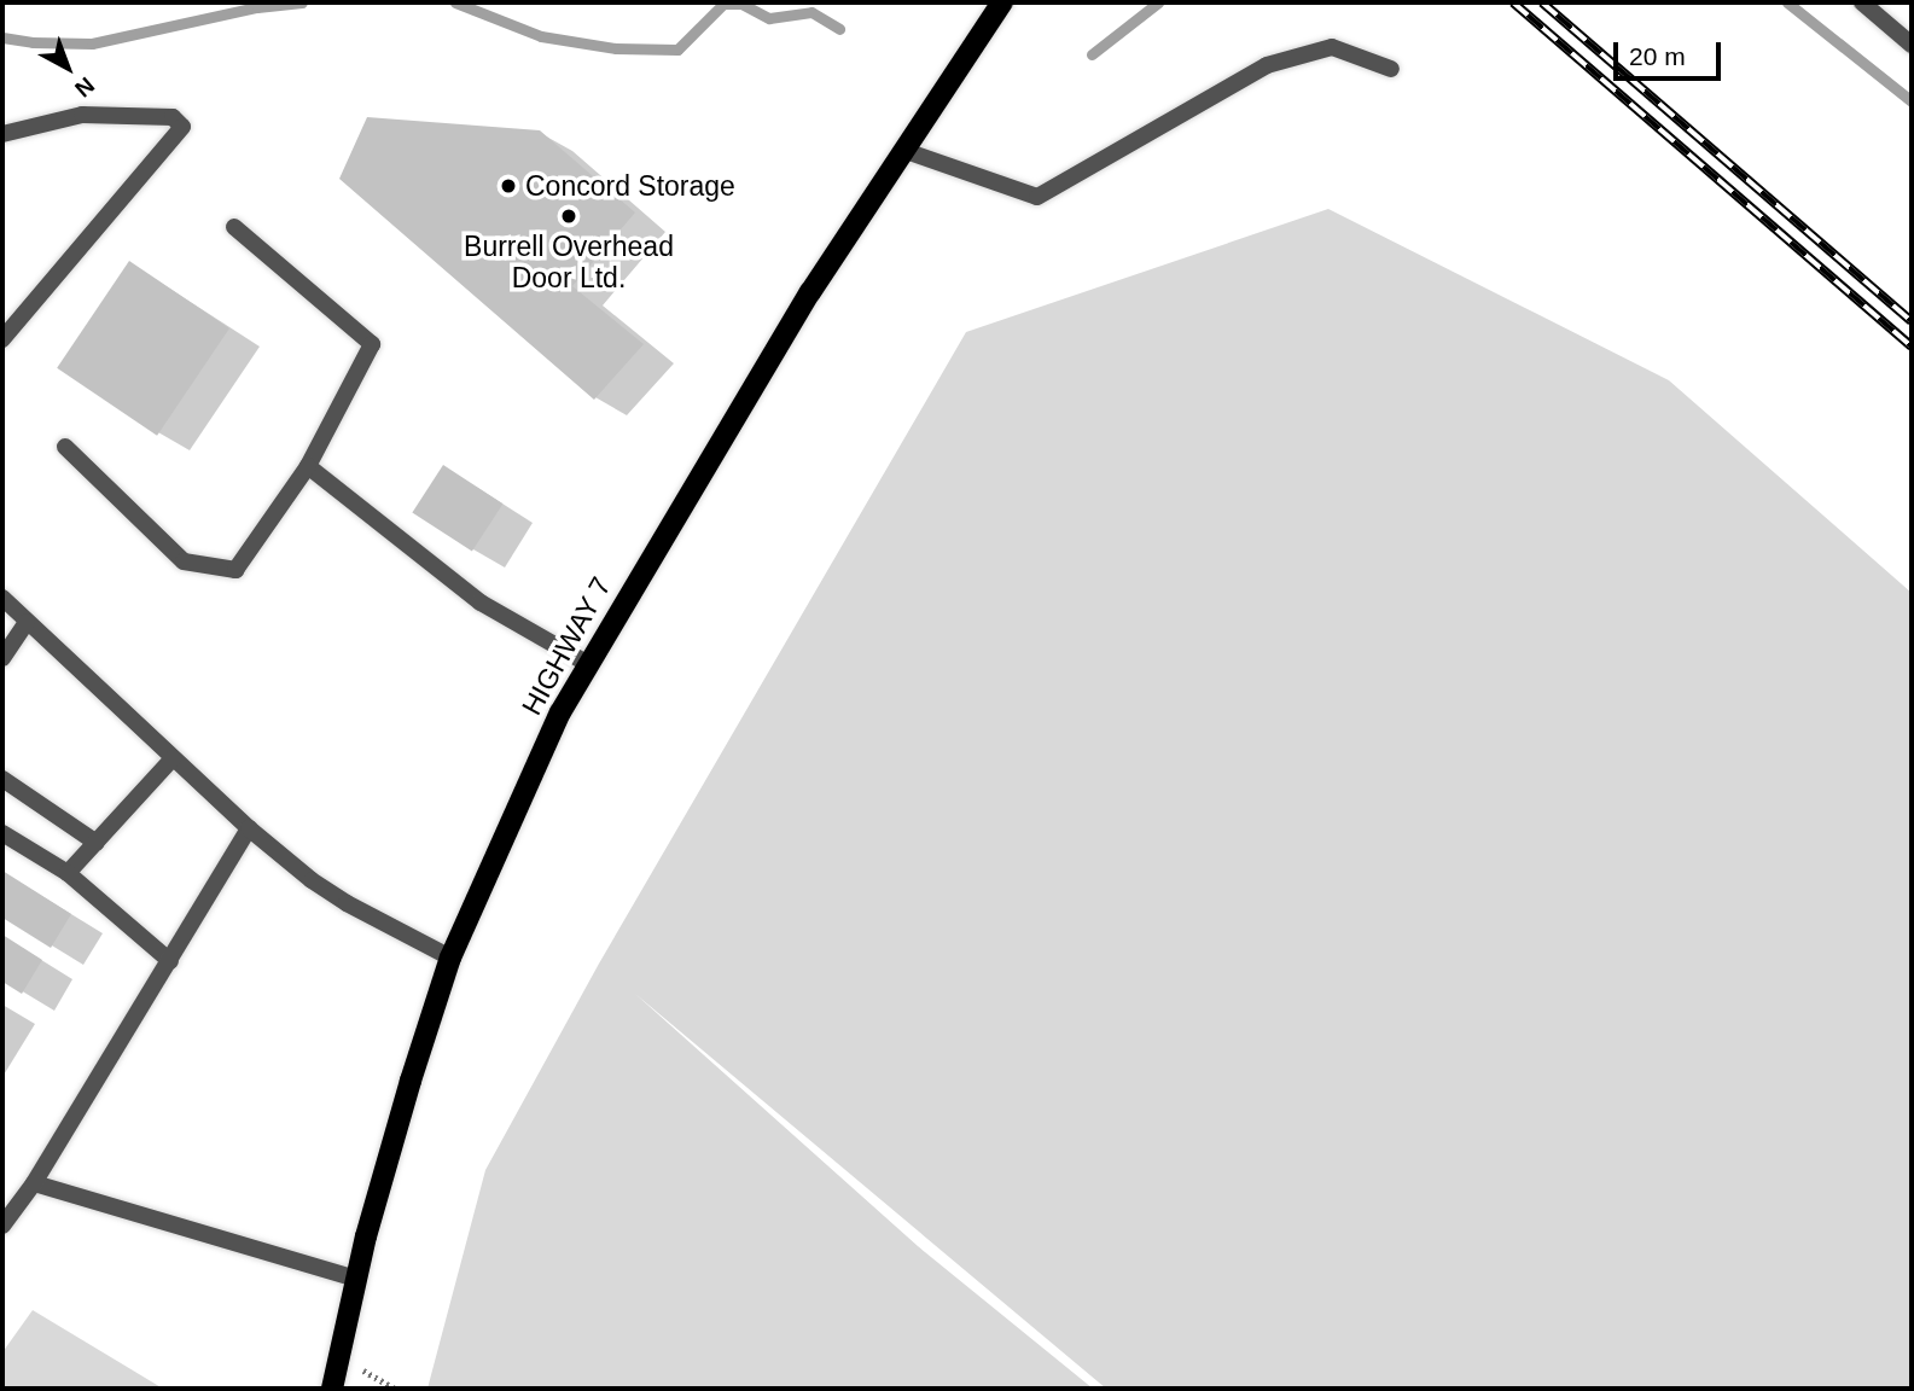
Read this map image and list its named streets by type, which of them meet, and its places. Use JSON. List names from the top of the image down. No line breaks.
{"streets":{"main road":["HIGHWAY 7"]},"places":["Concord Storage","Burrell Overhead Door Ltd."],"scale_bar":"20 m","north":"bottom right"}
